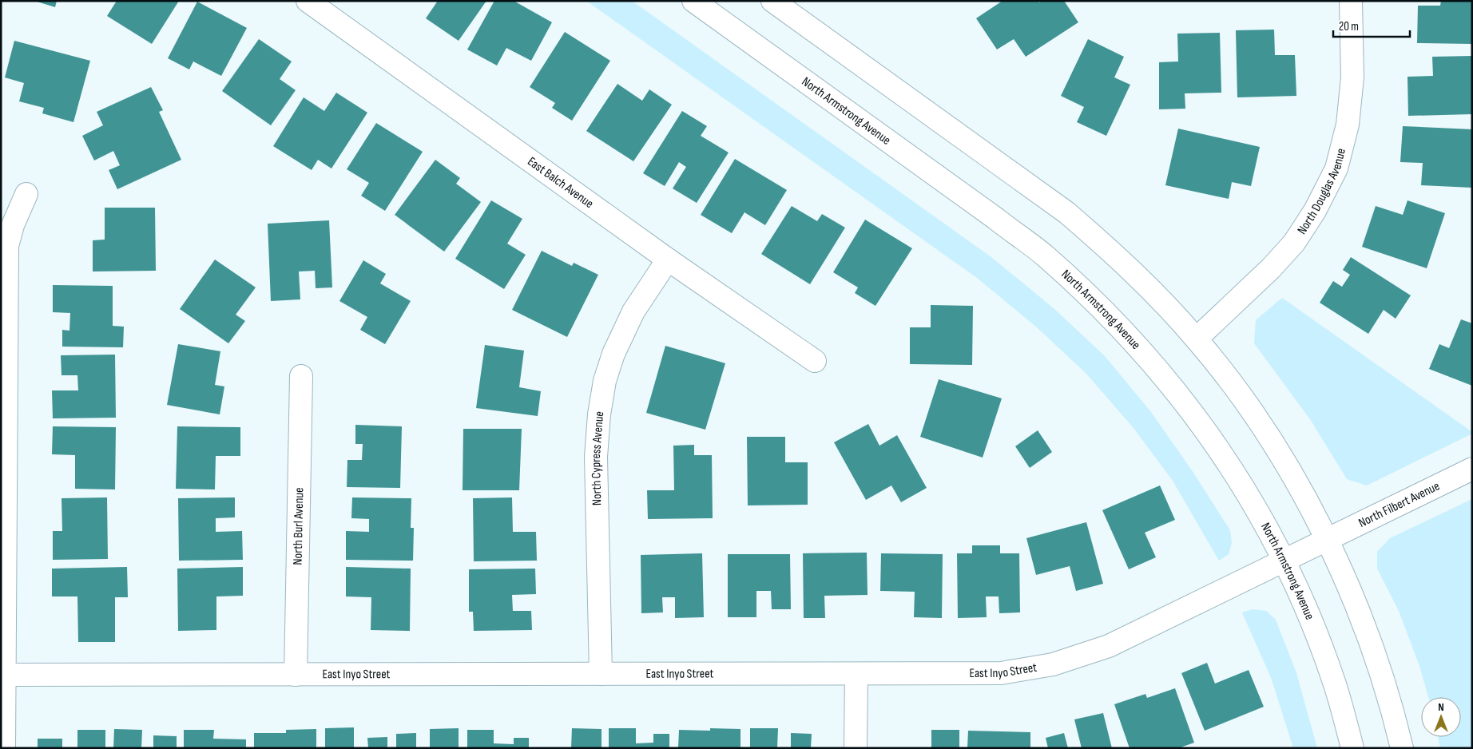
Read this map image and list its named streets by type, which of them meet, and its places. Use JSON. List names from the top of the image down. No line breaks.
{"streets":{"street":["North Armstrong Avenue","East Balch Avenue","North Douglas Avenue","North Cypress Avenue","North Filbert Avenue","North Burl Avenue","East Inyo Street"]},"crossings":[["North Armstrong Avenue","East Inyo Street"],["East Balch Avenue","North Cypress Avenue"],["North Cypress Avenue","East Inyo Street"],["North Filbert Avenue","East Inyo Street"],["North Burl Avenue","East Inyo Street"]],"scale_bar":"20 m","north":"top"}
